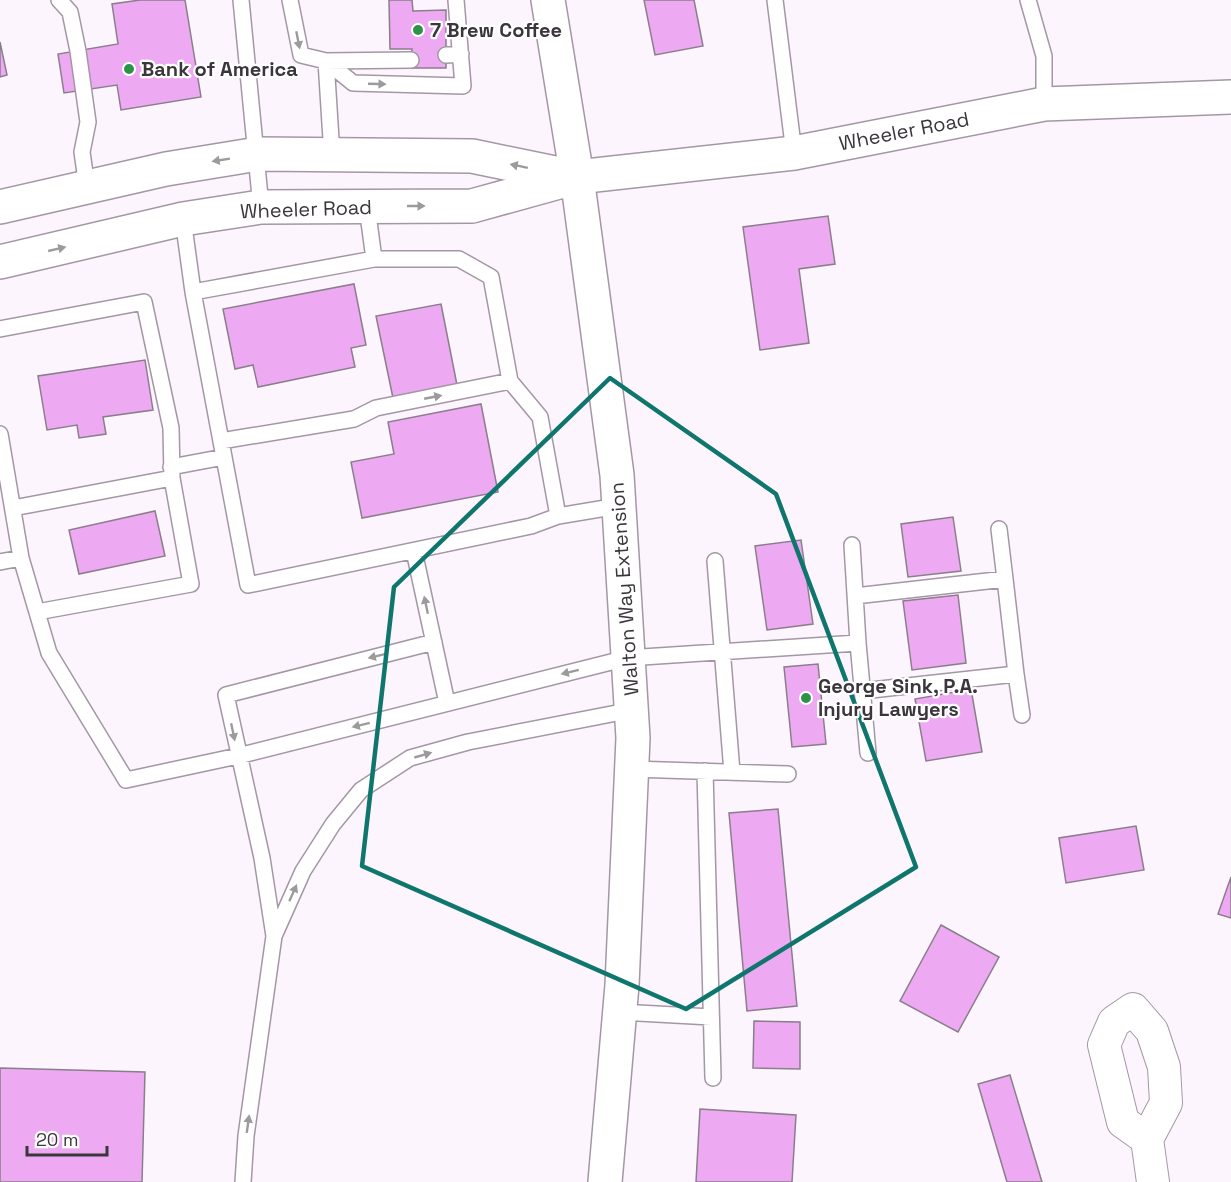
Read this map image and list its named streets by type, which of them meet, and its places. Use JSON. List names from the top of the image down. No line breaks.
{"streets":{"main road":["Wheeler Road","Walton Way Extension"]},"crossings":[["Wheeler Road","Walton Way Extension"]],"places":["7 Brew Coffee","Bank of America","George Sink, P.A. Injury Lawyers"],"scale_bar":"20 m"}
